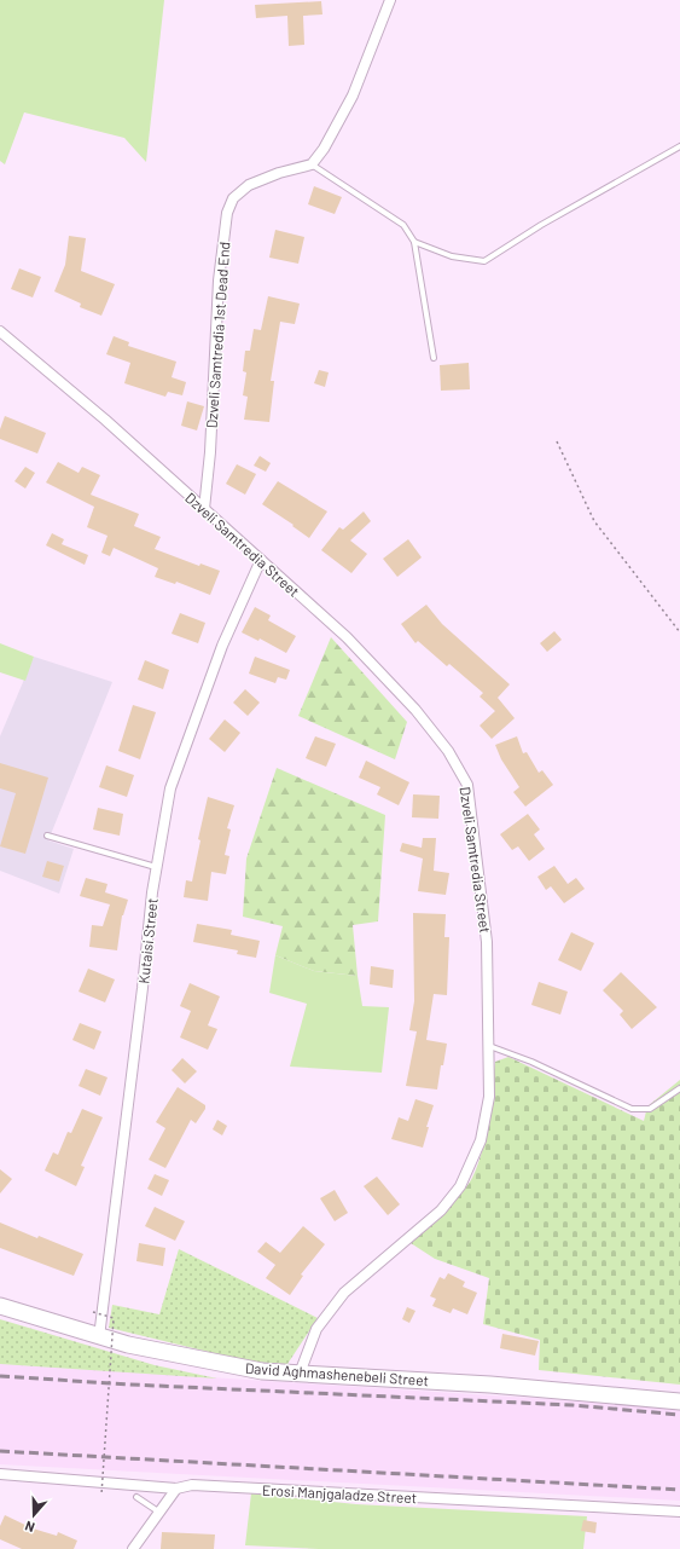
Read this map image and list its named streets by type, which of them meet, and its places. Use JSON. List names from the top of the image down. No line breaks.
{"streets":{"main road":["David Aghmashenebeli Street"],"street":["Dzveli Samtredia 1st Dead End","Dzveli Samtredia Street","Kutaisi Street","Erosi Manjgaladze Street"]},"crossings":[["Dzveli Samtredia 1st Dead End","Dzveli Samtredia Street"],["Dzveli Samtredia Street","Kutaisi Street"],["Dzveli Samtredia Street","David Aghmashenebeli Street"],["Kutaisi Street","David Aghmashenebeli Street"]],"north":"bottom"}
